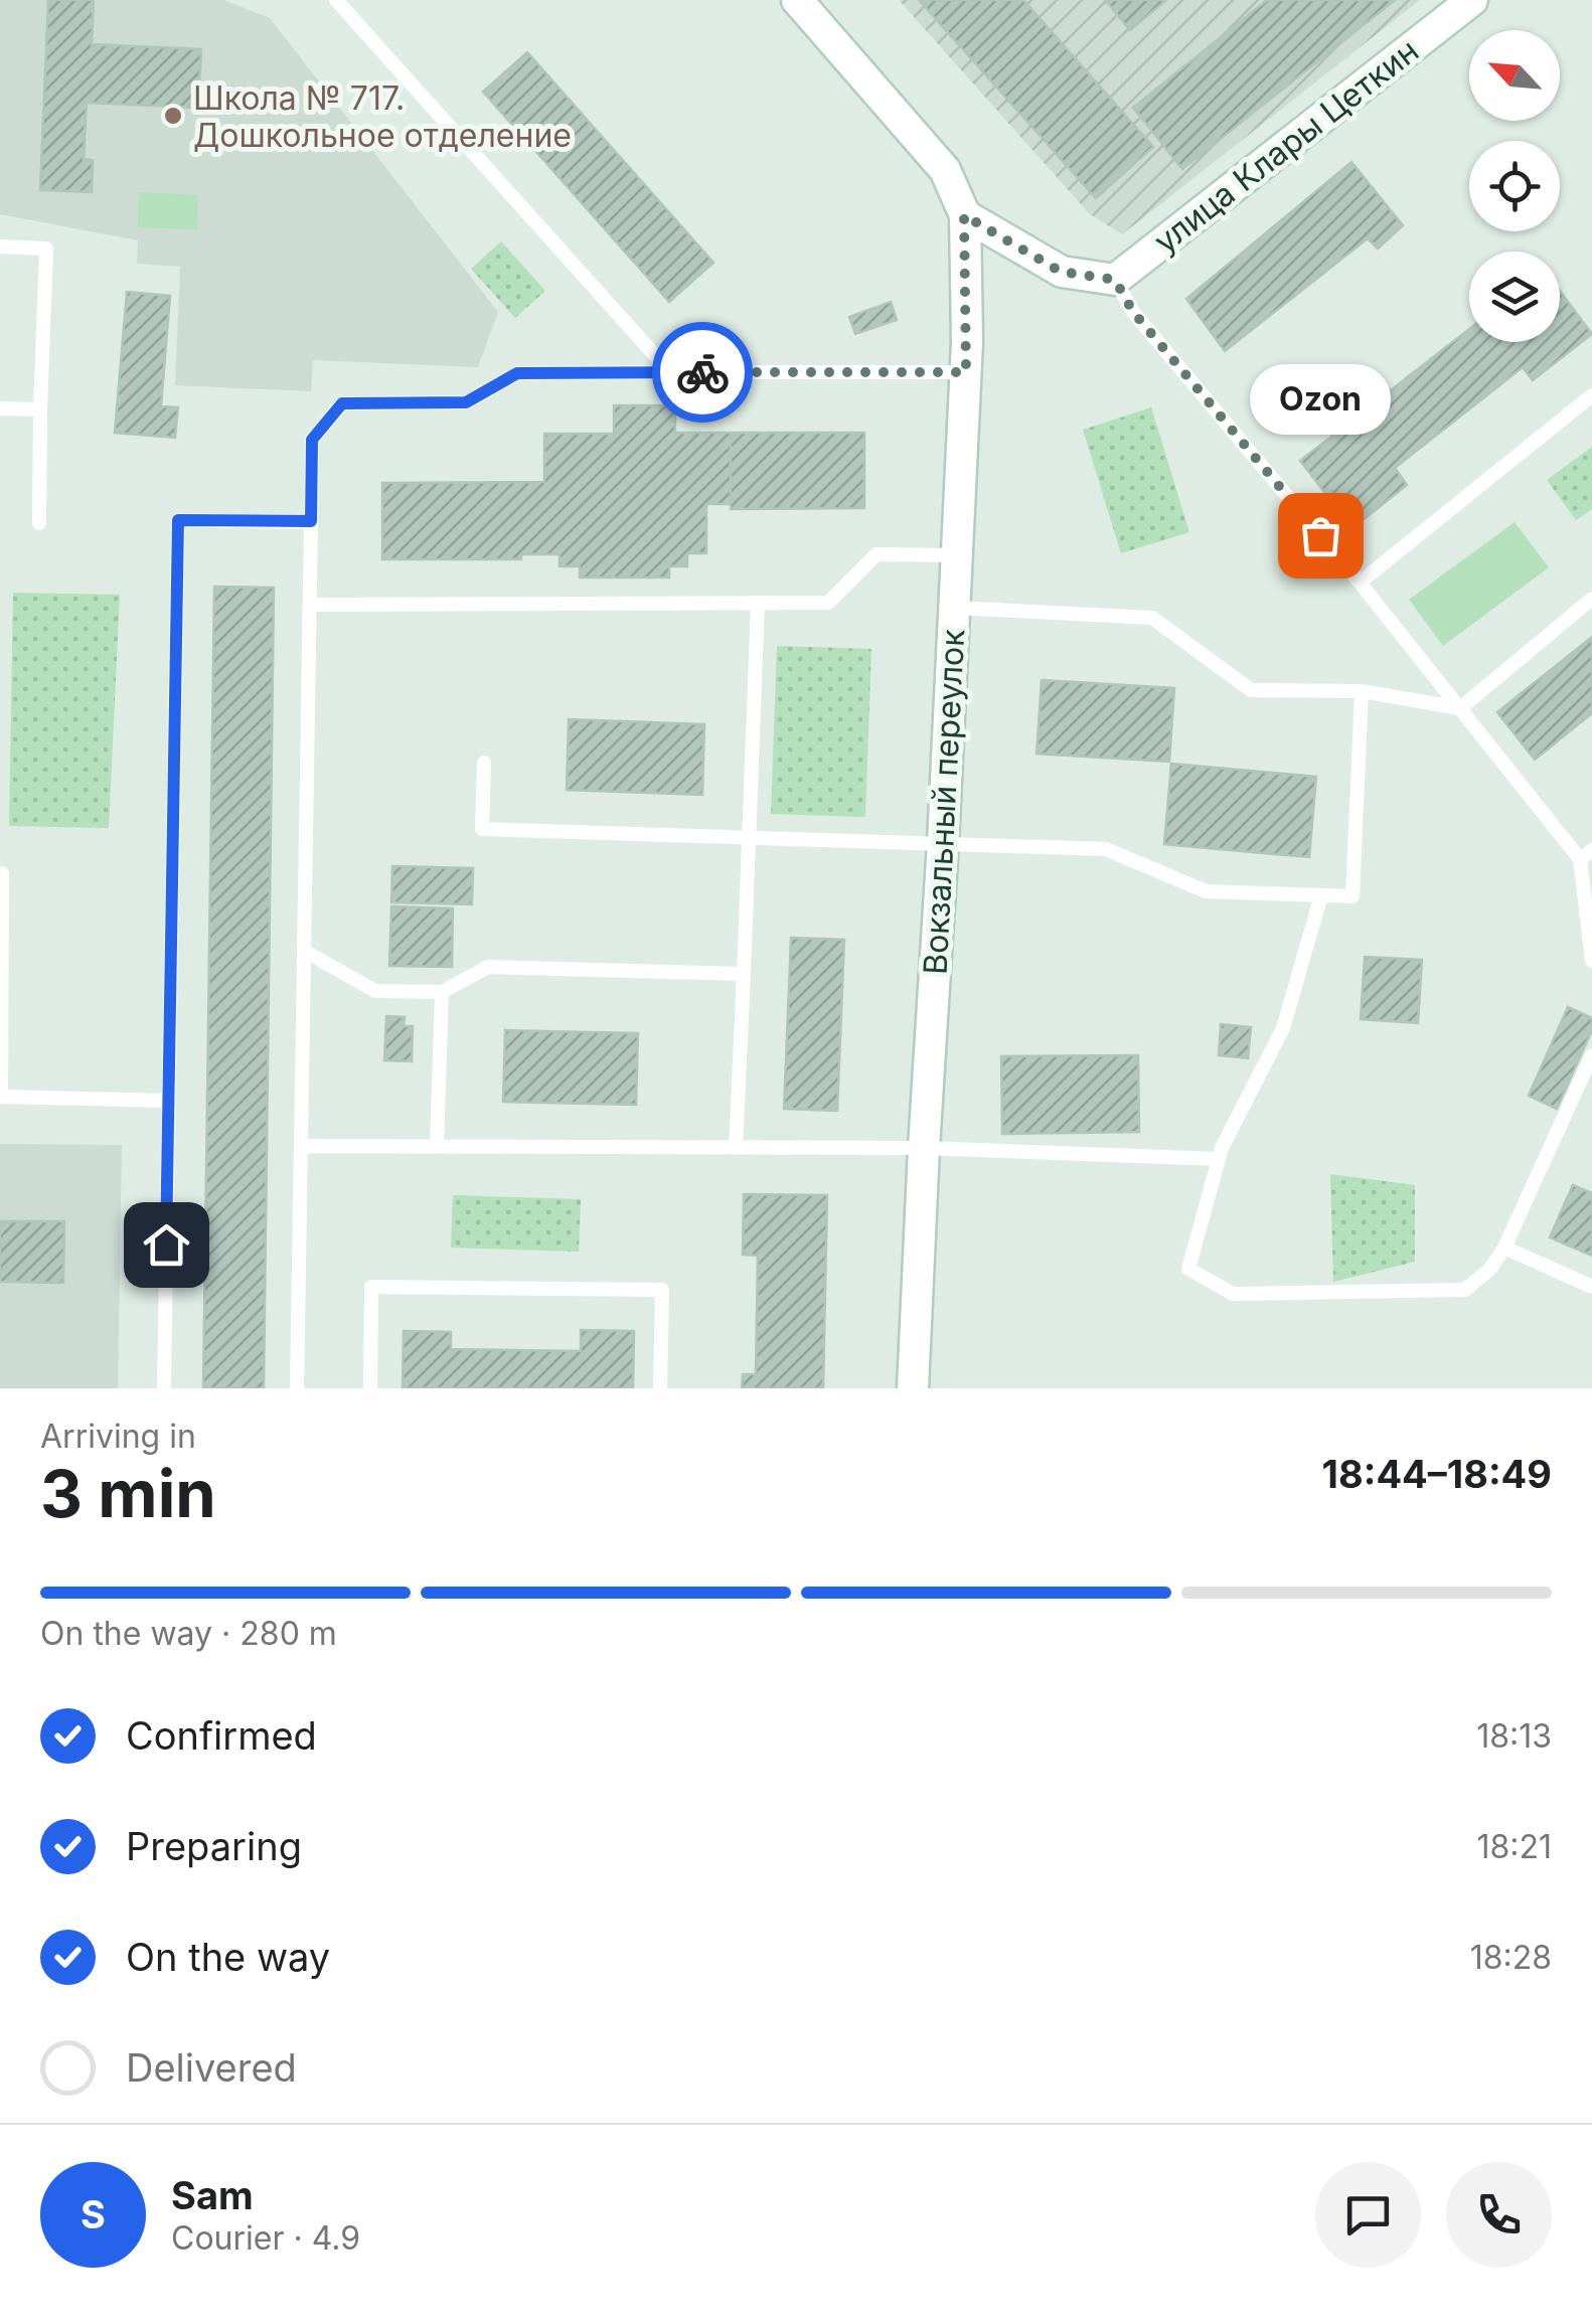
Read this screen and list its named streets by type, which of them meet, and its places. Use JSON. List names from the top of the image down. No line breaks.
{"streets":{"street":["улица Клары Цеткин","Вокзальный переулок"]},"places":["Школа № 717. Дошкольное отделение","Ozon"],"north":"top left","page":{"bubble":"Ozon","heading":["3 min","Arriving in","18:44–18:49"],"panel":["Sam","Courier · 4.9"],"bar":"On the way · 280 m","list":[["Confirmed","18:13"],["Preparing","18:21"],["On the way","18:28"],"Delivered"],"round":"S"}}
